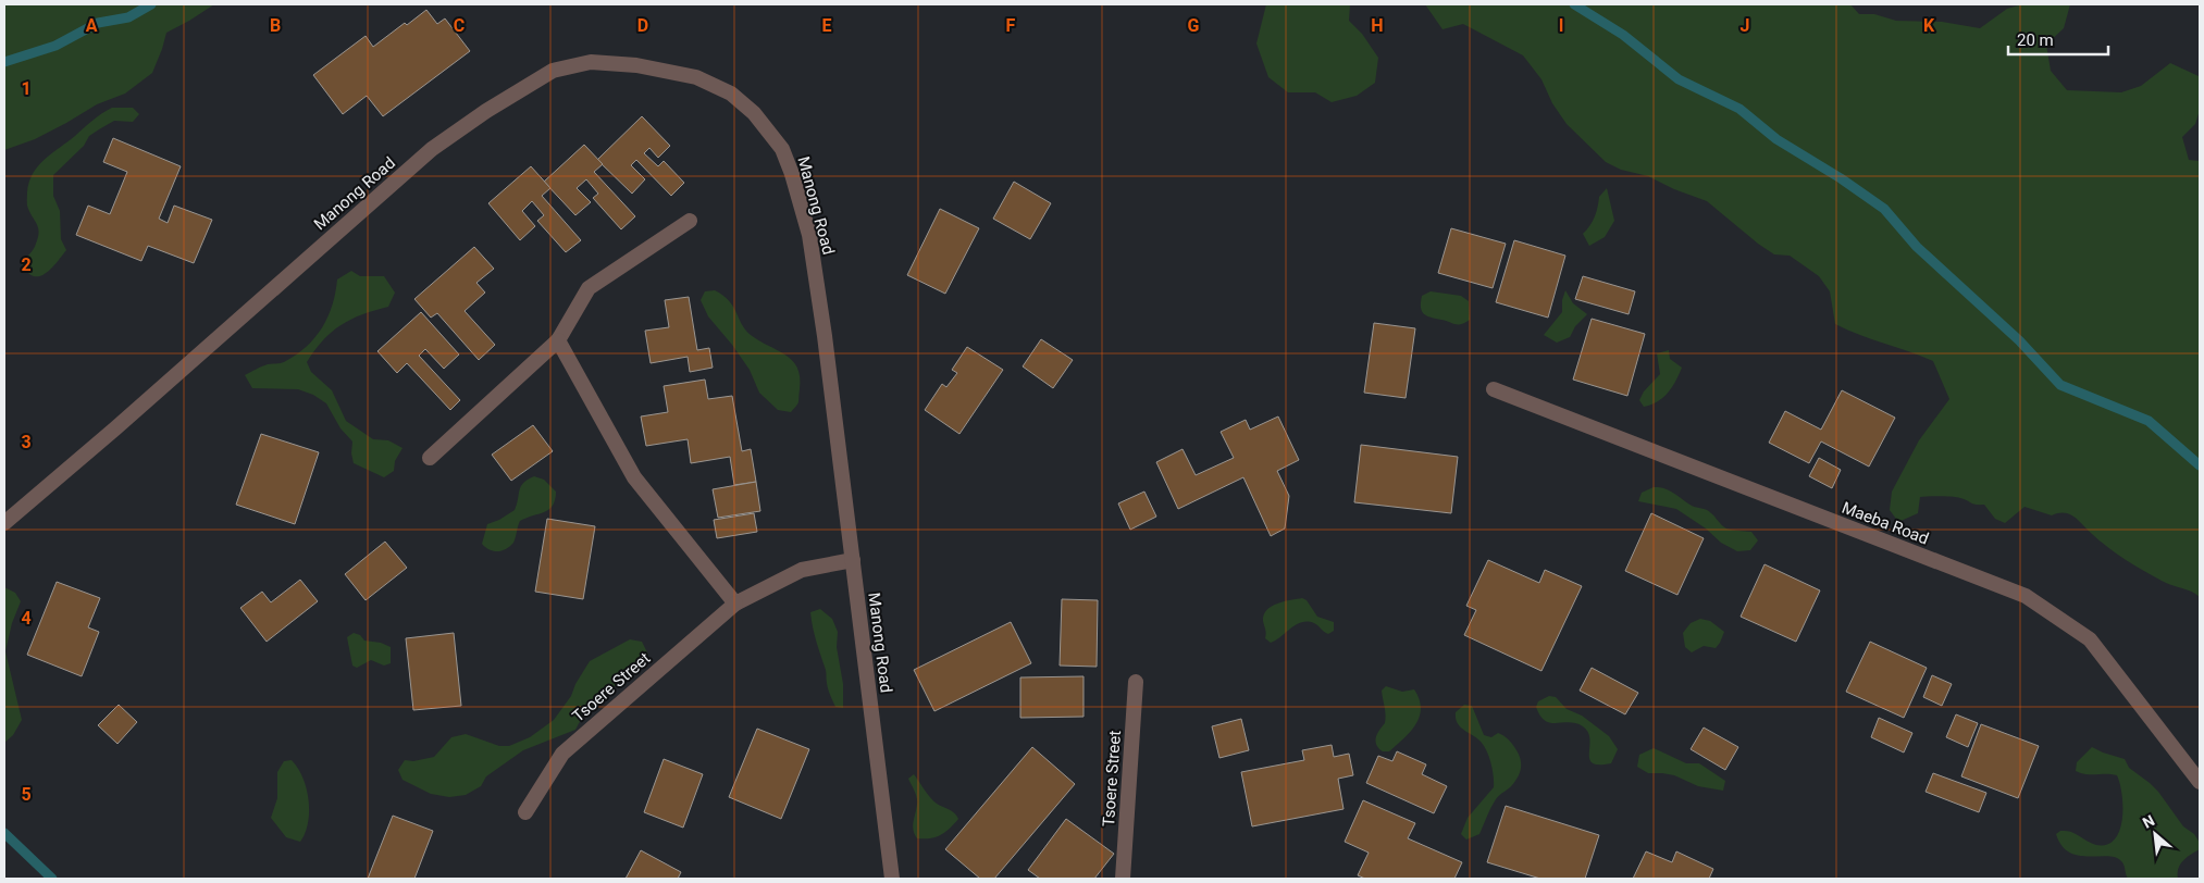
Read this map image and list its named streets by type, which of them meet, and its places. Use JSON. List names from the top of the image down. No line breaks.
{"streets":{"street":["Manong Road","Maeba Road","Tsoere Street"]},"crossings":[["Manong Road","Tsoere Street"]],"scale_bar":"20 m","north":"top left","grid":{"columns":["A","B","C","D","E","F","G","H","I","J","K"],"rows":["1","2","3","4","5"]}}
